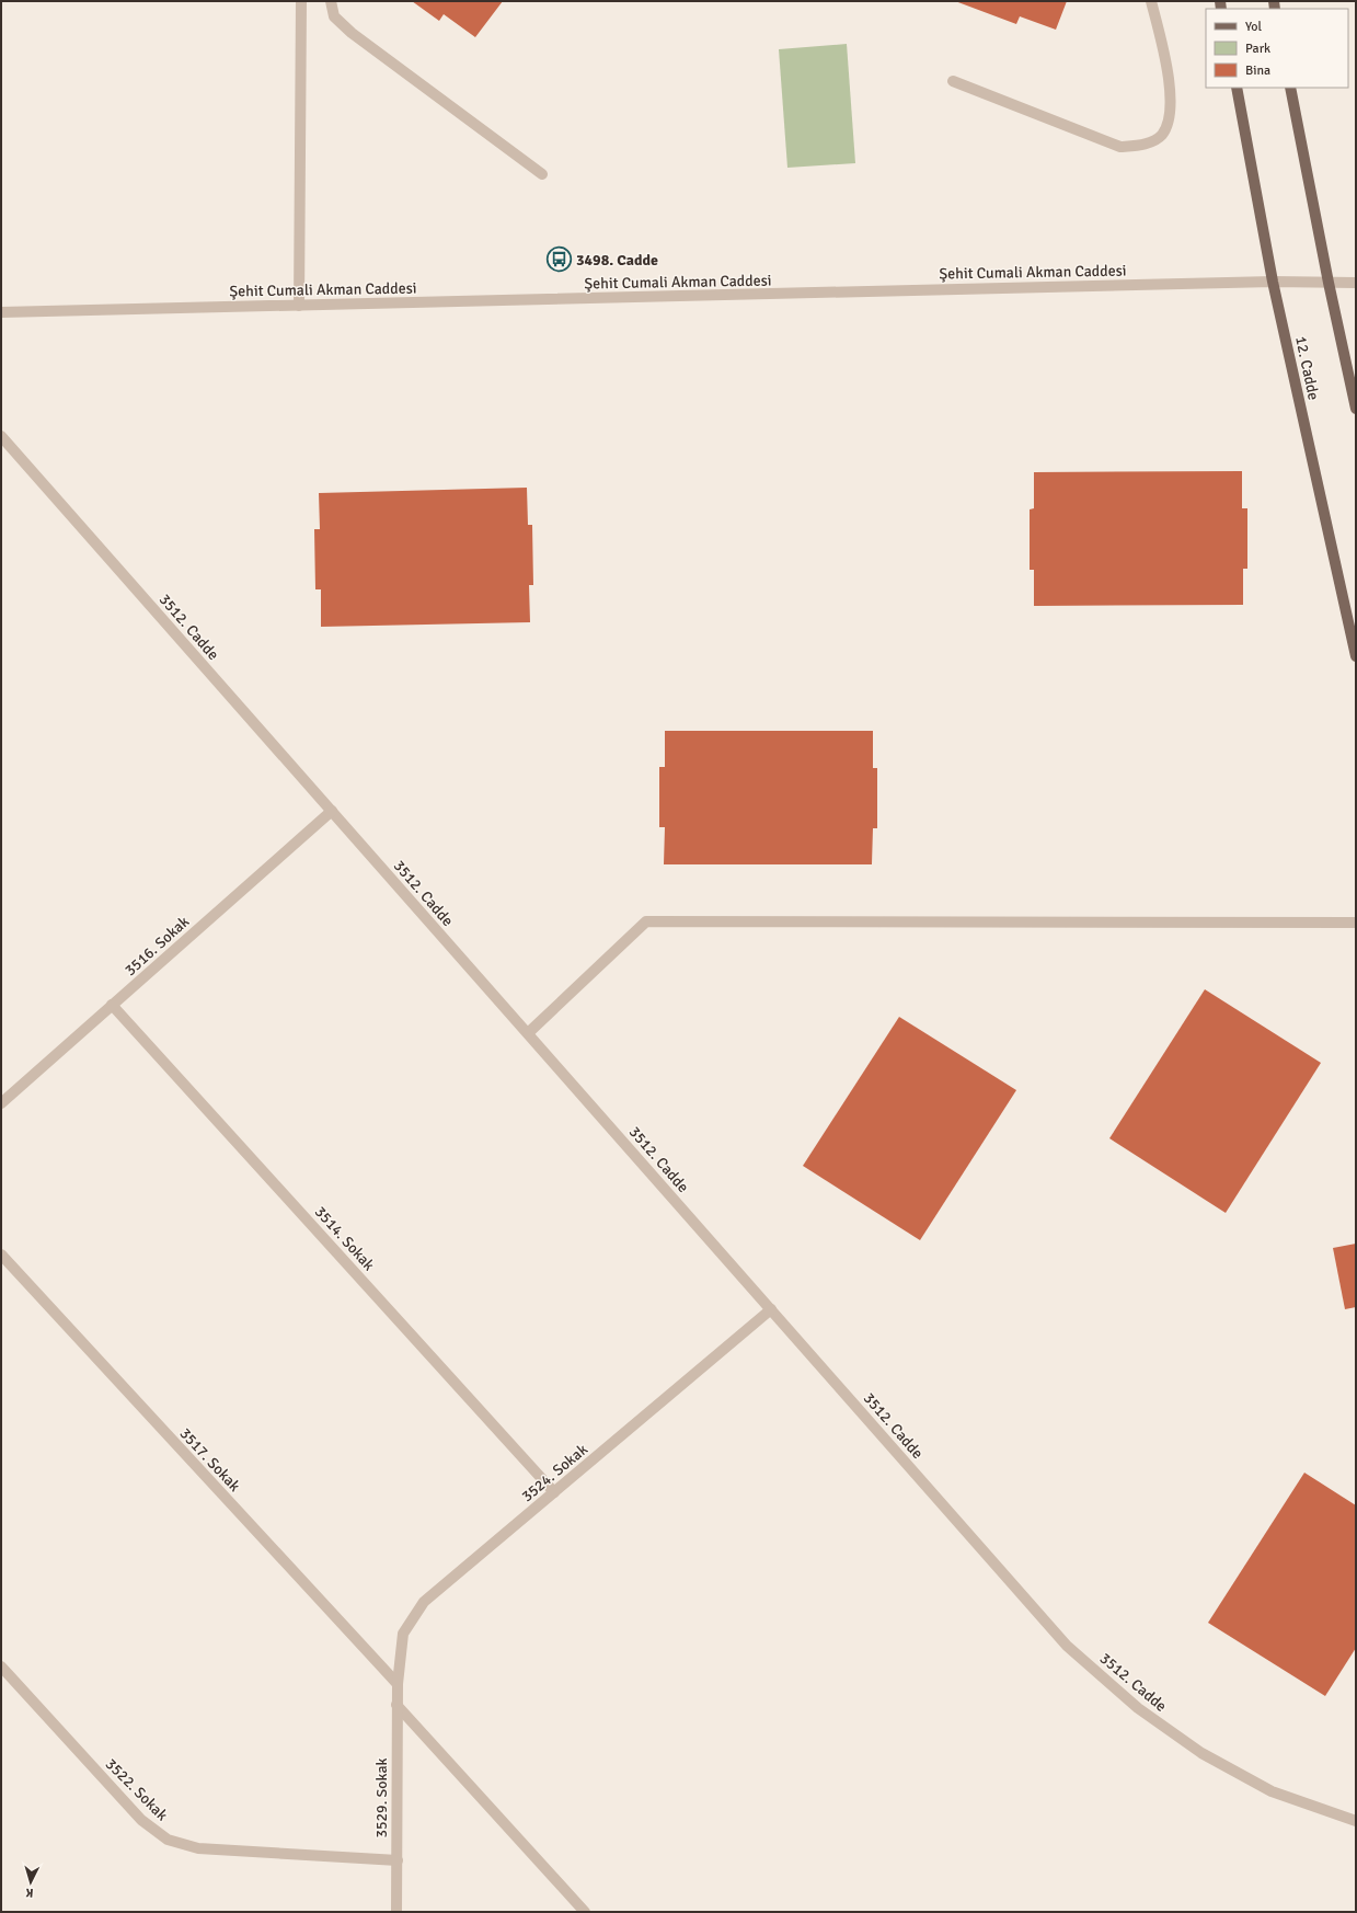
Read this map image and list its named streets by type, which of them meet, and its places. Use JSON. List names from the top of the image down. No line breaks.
{"streets":{"main road":["12. Cadde"],"street":["Şehit Cumali Akman Caddesi","3512. Cadde","3516. Sokak","3514. Sokak","3517. Sokak","3524. Sokak","3522. Sokak","3529. Sokak"]},"crossings":[["Şehit Cumali Akman Caddesi","12. Cadde"],["3512. Cadde","3516. Sokak"],["3512. Cadde","3524. Sokak"],["3516. Sokak","3514. Sokak"],["3514. Sokak","3524. Sokak"],["3517. Sokak","3524. Sokak"],["3517. Sokak","3529. Sokak"],["3524. Sokak","3529. Sokak"],["3522. Sokak","3529. Sokak"]],"places":{"bus stop":["3498. Cadde"]},"legend":["Yol","Park","Bina"],"north":"bottom"}
